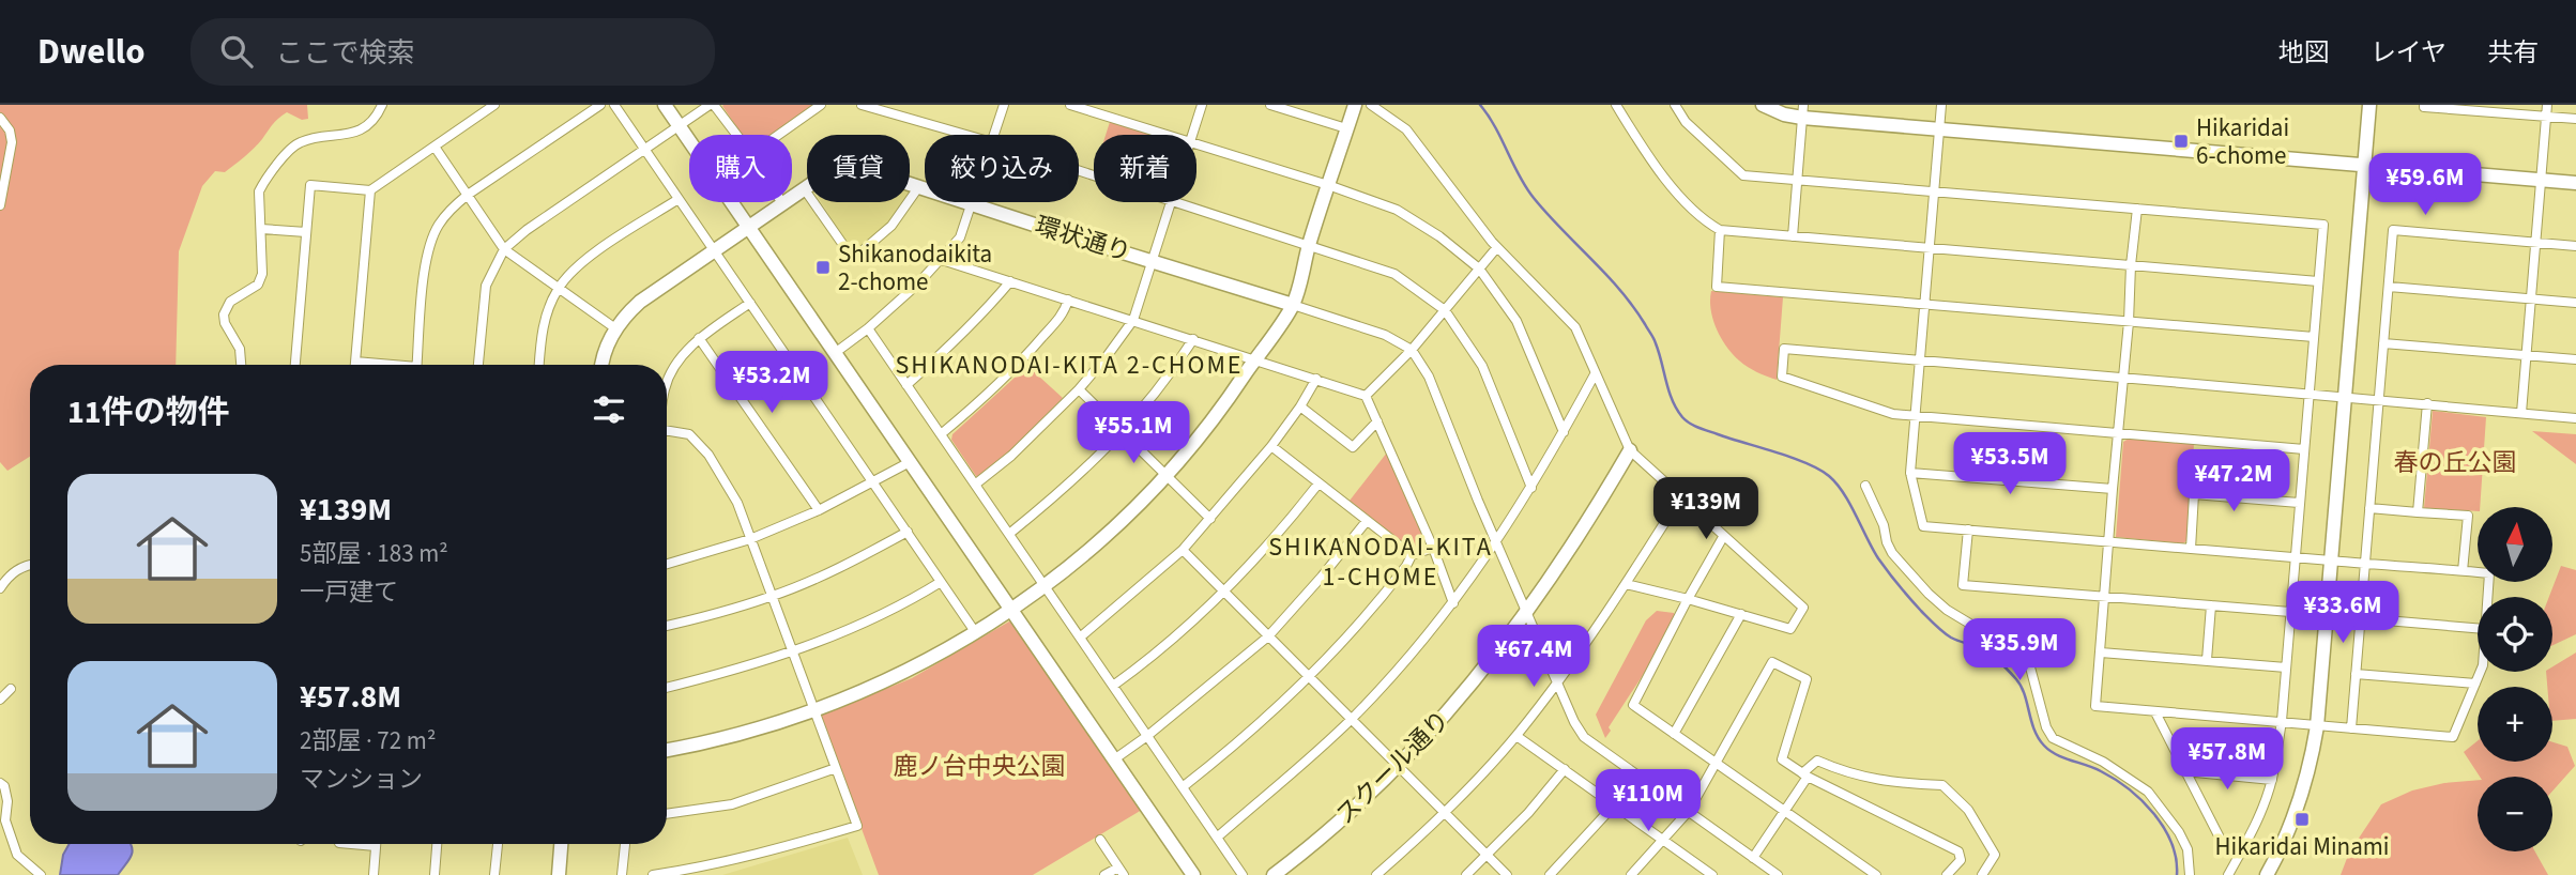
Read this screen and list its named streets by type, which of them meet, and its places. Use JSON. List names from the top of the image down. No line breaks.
{"streets":{"street":["環状通り","スクール通り"]},"districts":["SHIKANODAI-KITA 2-CHOME","SHIKANODAI-KITA 1-CHOME"],"parks":["春の丘公園","鹿ノ台中央公園"],"places":{"transit":["Hikaridai 6-chome","Shikanodaikita 2-chome","Hikaridai Minami"]},"north":"top","page":{"header":"Dwello","search":"ここで検索","nav":["地図","レイヤ","共有"],"chip":["購入","賃貸","絞り込み","新着"],"price":["¥59.6M","¥53.2M","¥55.1M","¥53.5M","¥47.2M","¥139M","¥33.6M","¥35.9M","¥67.4M","¥57.8M","¥110M"],"heading":"11件の物件","list":[{"name":"¥139M","note":"5部屋 · 183 m² · 一戸建て"},{"name":"¥57.8M","note":"2部屋 · 72 m² · マンション"}],"map_buttons":["+","−"]}}
